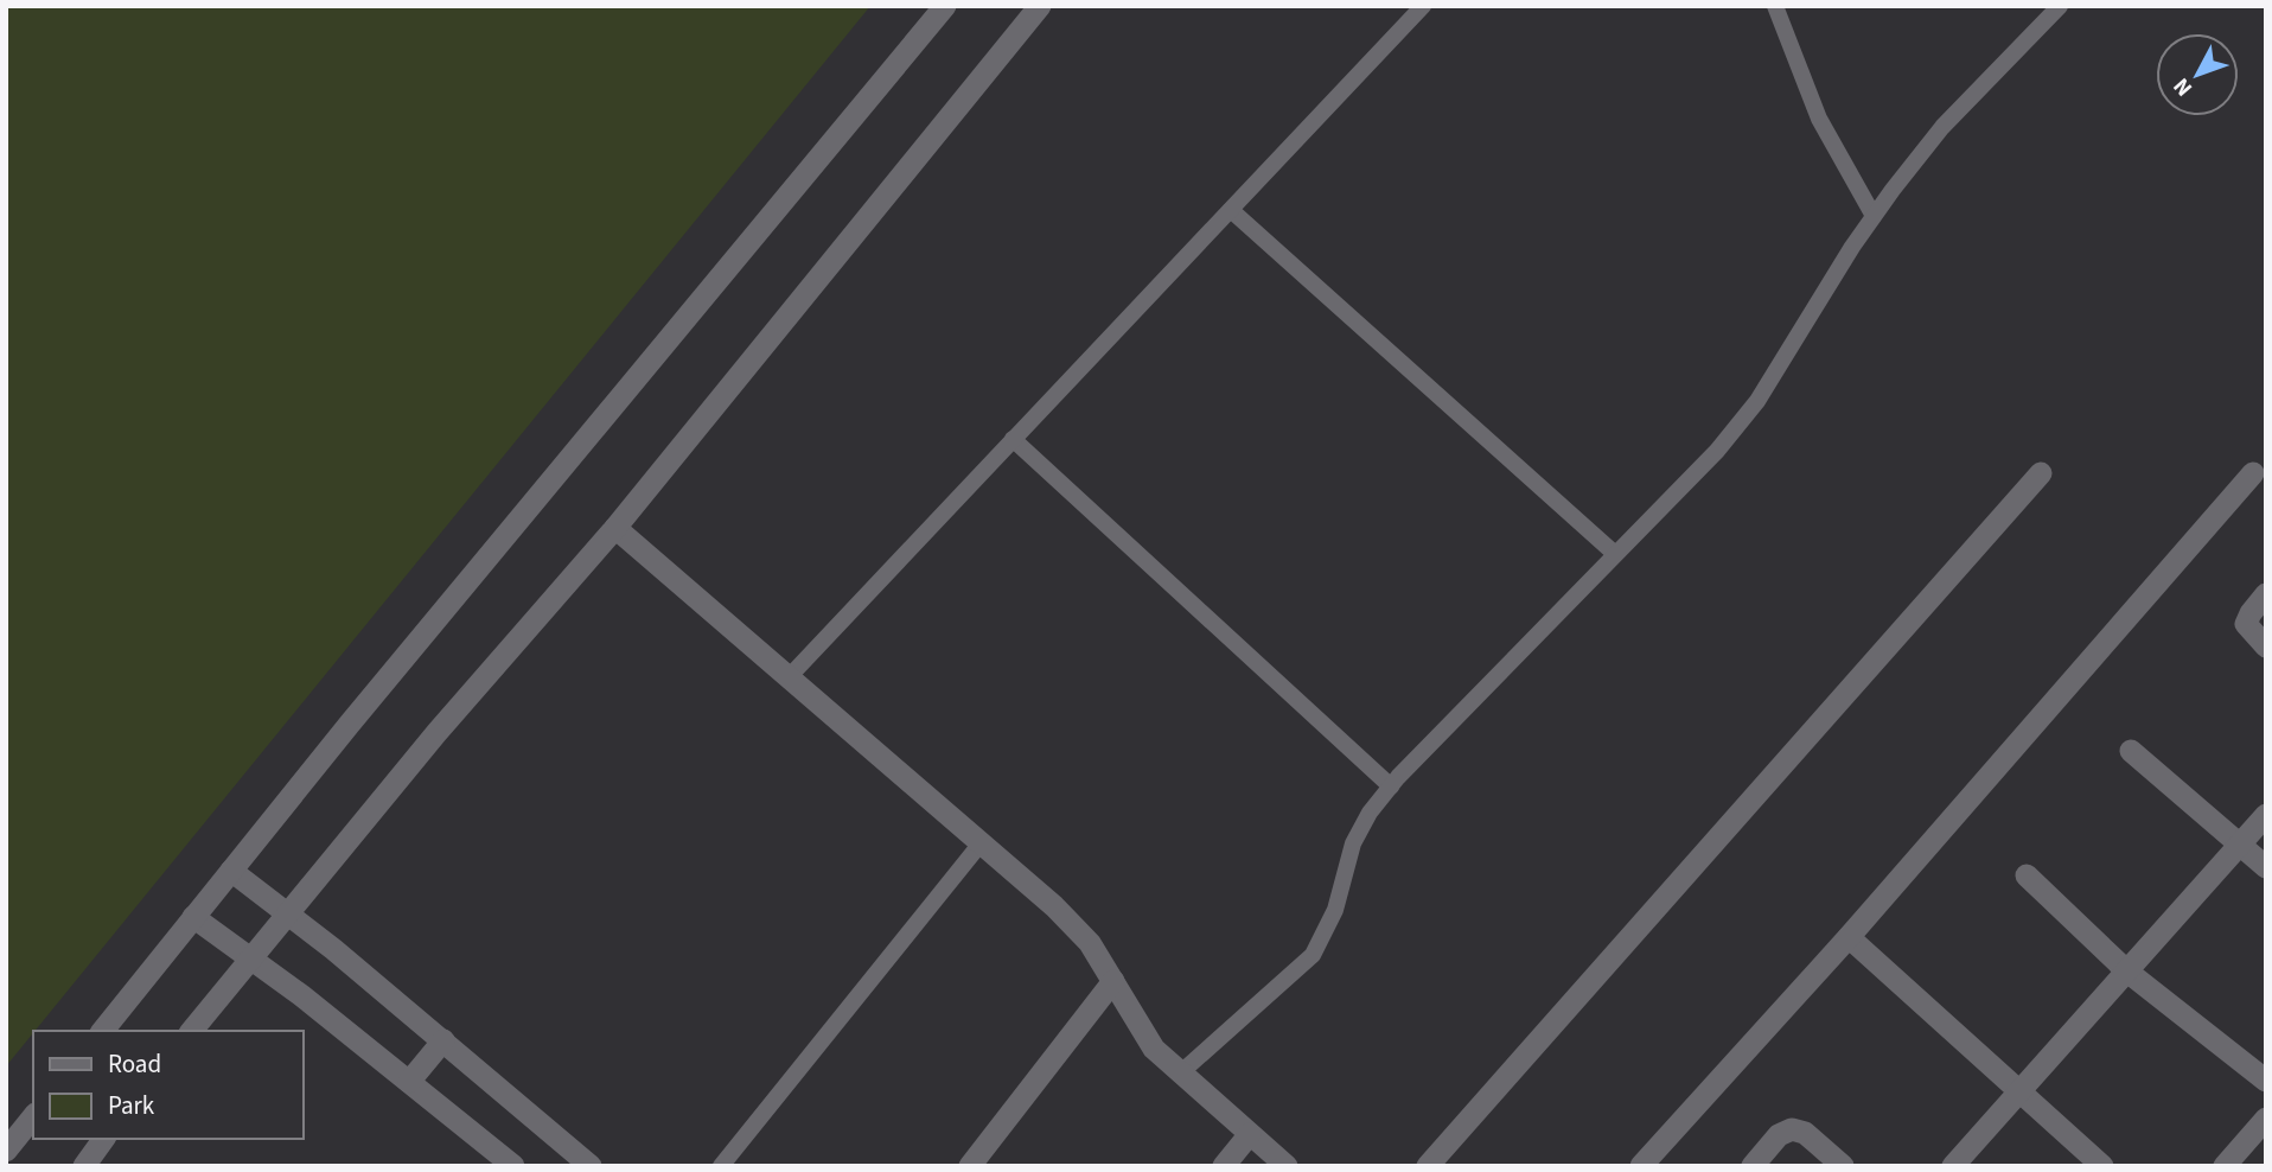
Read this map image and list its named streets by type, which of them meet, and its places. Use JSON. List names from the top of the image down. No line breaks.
{"legend":["Road","Park"],"north":"bottom left"}
